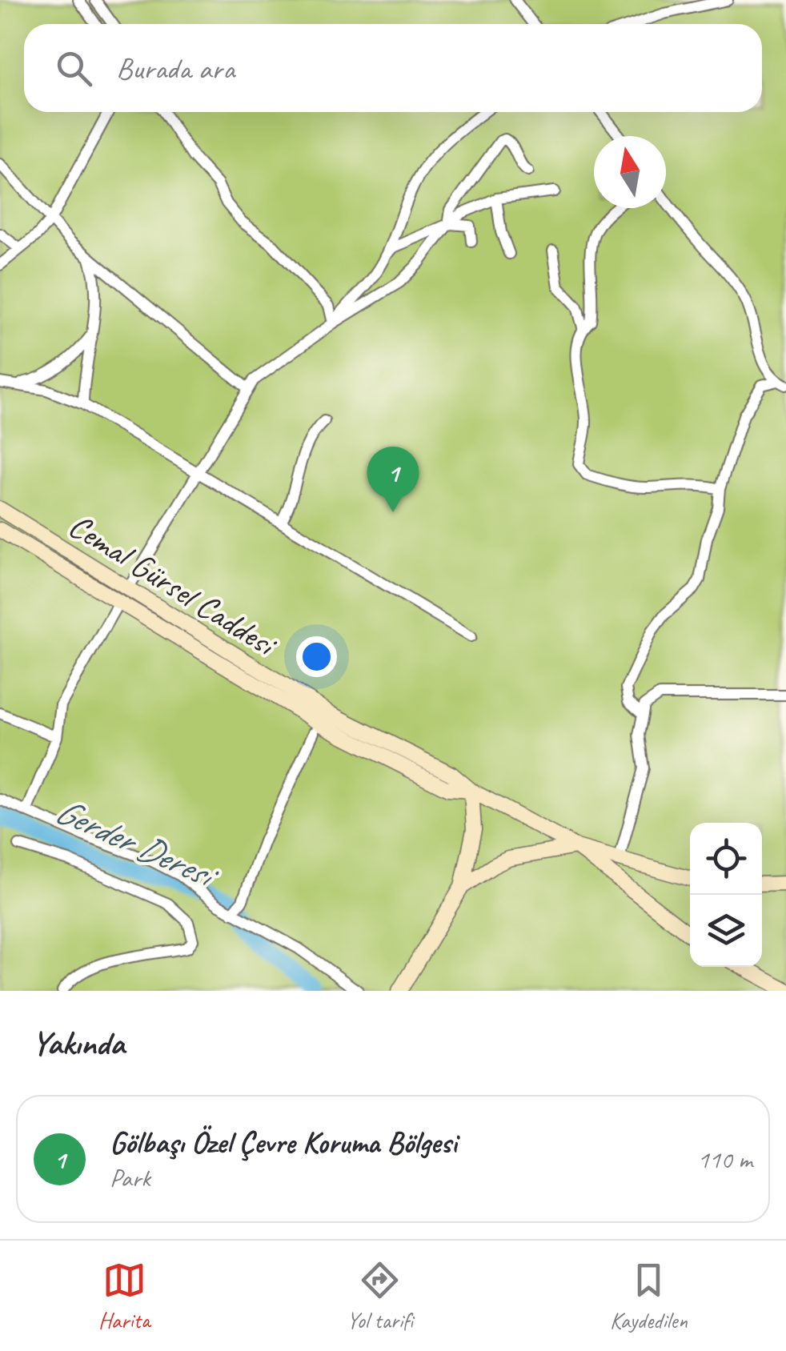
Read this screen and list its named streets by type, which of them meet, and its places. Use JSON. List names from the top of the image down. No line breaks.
{"streets":{"street":["Cemal Gürsel Caddesi"]},"water":["Gerder Deresi"],"north":"top","page":{"search":"Burada ara","pins":"1","heading":"Yakında","list":[{"mark":"1","name":"Gölbaşı Özel Çevre Koruma Bölgesi","note":"Park","value":"110 m"}],"nav":["Harita","Yol tarifi","Kaydedilen"]}}
